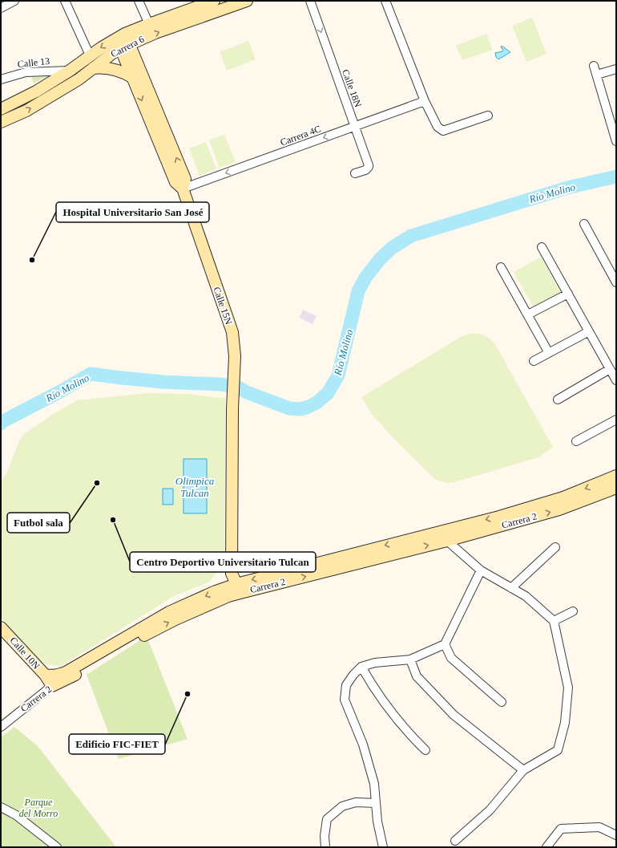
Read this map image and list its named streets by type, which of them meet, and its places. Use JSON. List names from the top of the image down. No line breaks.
{"streets":{"main road":["Carrera 6","Calle 15N","Carrera 2","Calle 10N"],"street":["Calle 13","Calle 18N","Carrera 4C"]},"crossings":[["Carrera 6","Calle 13"],["Carrera 6","Calle 15N"],["Calle 18N","Carrera 4C"],["Carrera 4C","Calle 15N"],["Calle 15N","Carrera 2"],["Carrera 2","Calle 10N"]],"one_way":["Calle 18N","Carrera 4C"],"water":["Río Molino","Olimpica Tulcan"],"parks":["Parque del Morro"],"places":["Hospital Universitario San José","Futbol sala","Centro Deportivo Universitario Tulcan","Edificio FIC-FIET"]}
